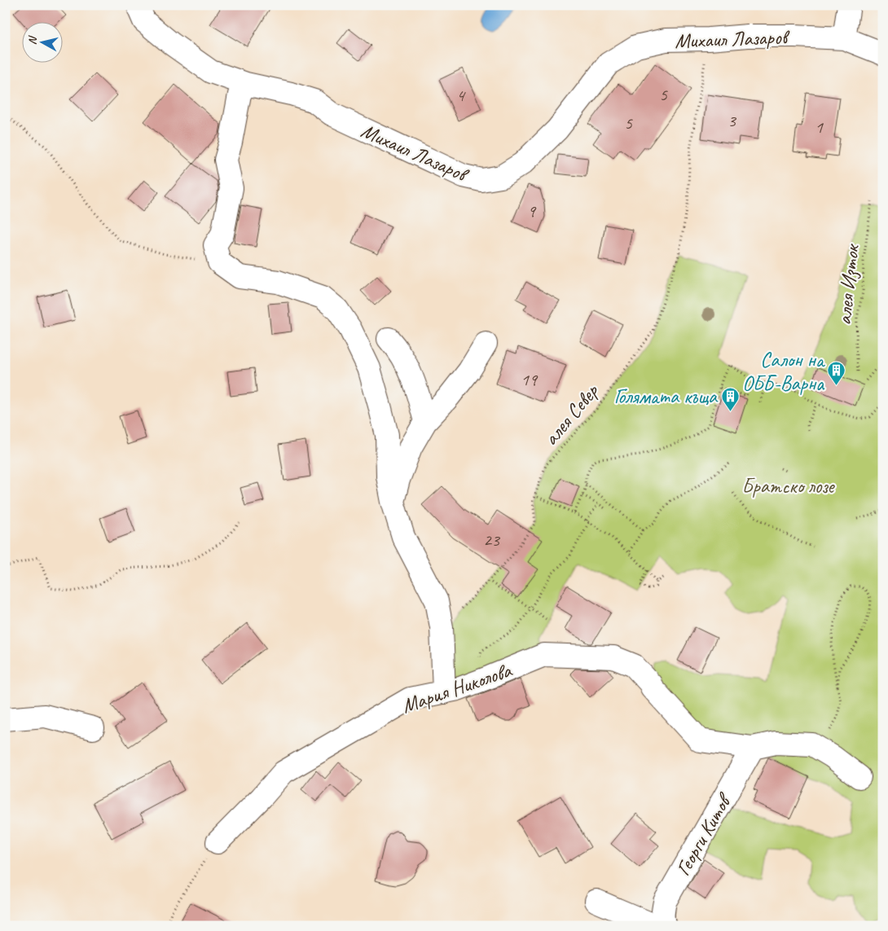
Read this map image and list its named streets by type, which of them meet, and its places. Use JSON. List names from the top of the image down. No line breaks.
{"streets":{"street":["Михаил Лазаров","Мария Николова","Георги Китов"],"path":["алея Изток","алея Север"]},"crossings":[["Мария Николова","Георги Китов"]],"parks":["Братско лозе"],"places":{"building":["Салон на ОББ-Варна","Голямата къща"]},"house_numbers":["5","4","3","5","1","9","19","23"],"north":"left"}
